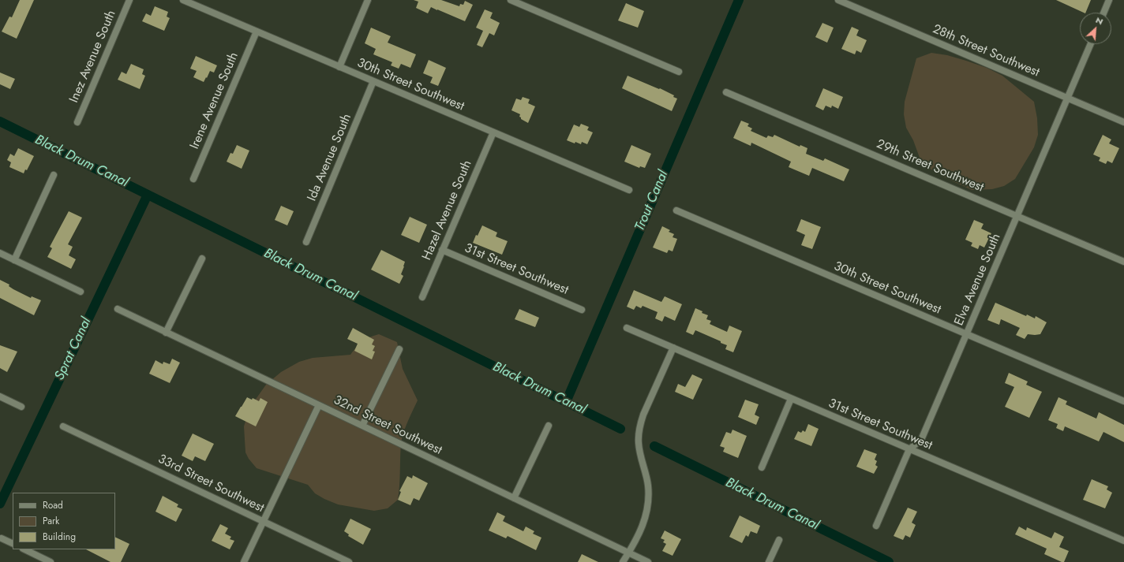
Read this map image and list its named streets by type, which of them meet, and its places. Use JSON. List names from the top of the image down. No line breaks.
{"streets":{"street":["28th Street Southwest","Inez Avenue South","30th Street Southwest","Irene Avenue South","Ida Avenue South","29th Street Southwest","Hazel Avenue South","31st Street Southwest","Elva Avenue South","32nd Street Southwest","33rd Street Southwest"]},"crossings":[["28th Street Southwest","Elva Avenue South"],["30th Street Southwest","Irene Avenue South"],["30th Street Southwest","Ida Avenue South"],["30th Street Southwest","Hazel Avenue South"],["30th Street Southwest","Elva Avenue South"],["29th Street Southwest","Elva Avenue South"],["Hazel Avenue South","31st Street Southwest"],["31st Street Southwest","Elva Avenue South"]],"water":["Black Drum Canal","Trout Canal","Sprat Canal"],"legend":["Road","Park","Building"],"north":"top right"}
